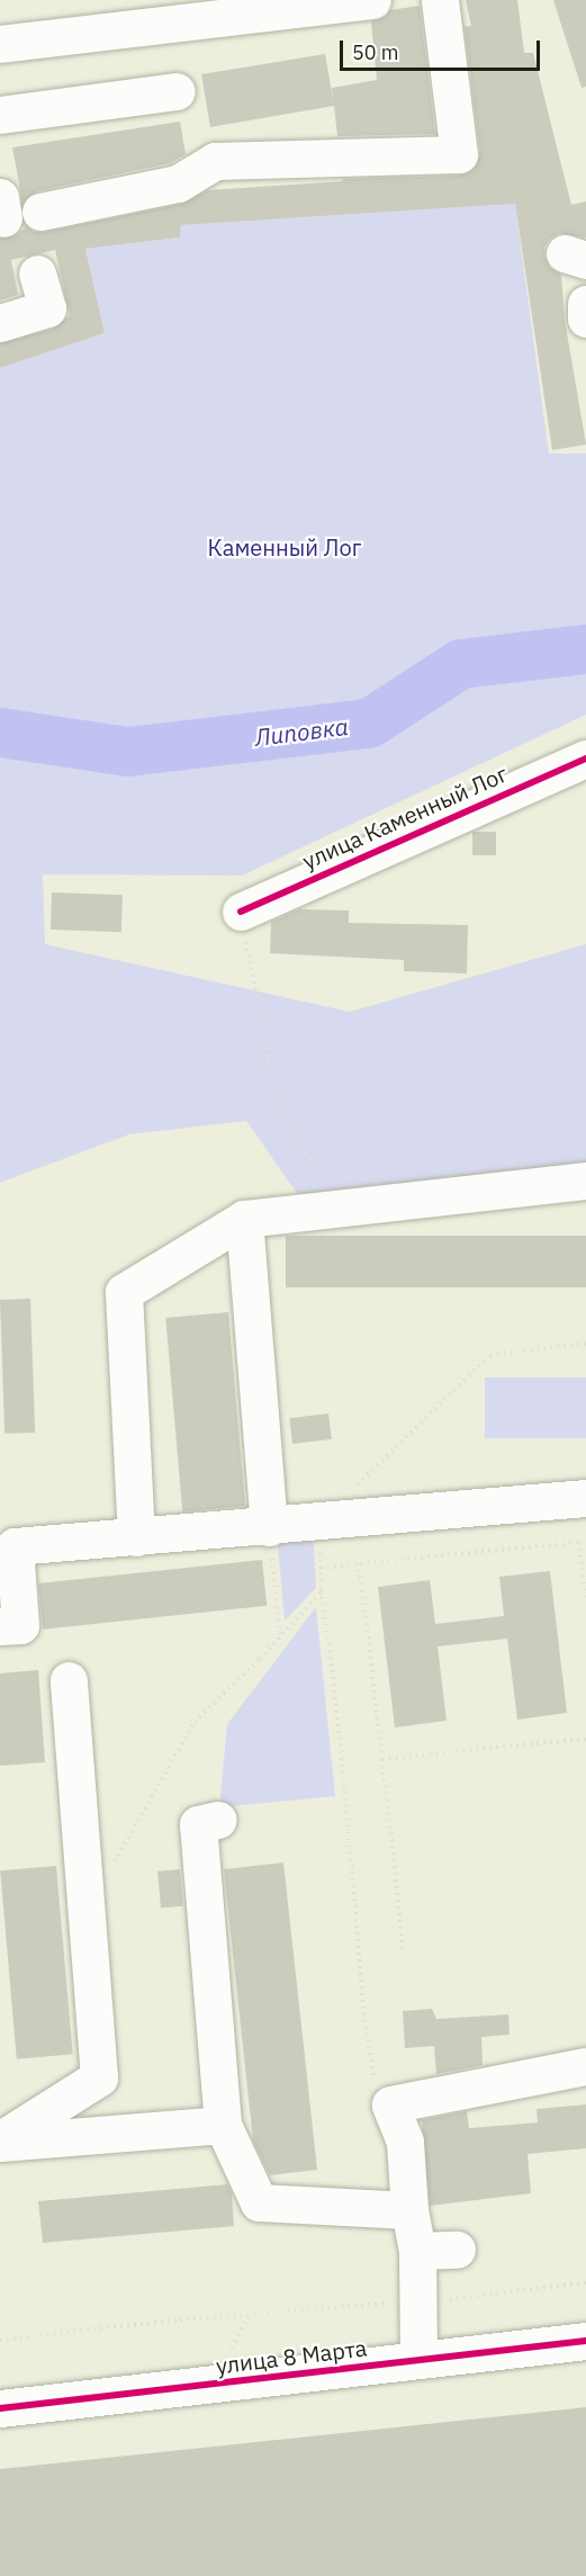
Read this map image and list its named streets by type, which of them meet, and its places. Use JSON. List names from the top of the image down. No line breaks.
{"streets":{"street":["улица Каменный Лог","улица 8 Марта"]},"water":["Липовка"],"parks":["Каменный Лог"],"scale_bar":"50 m"}
